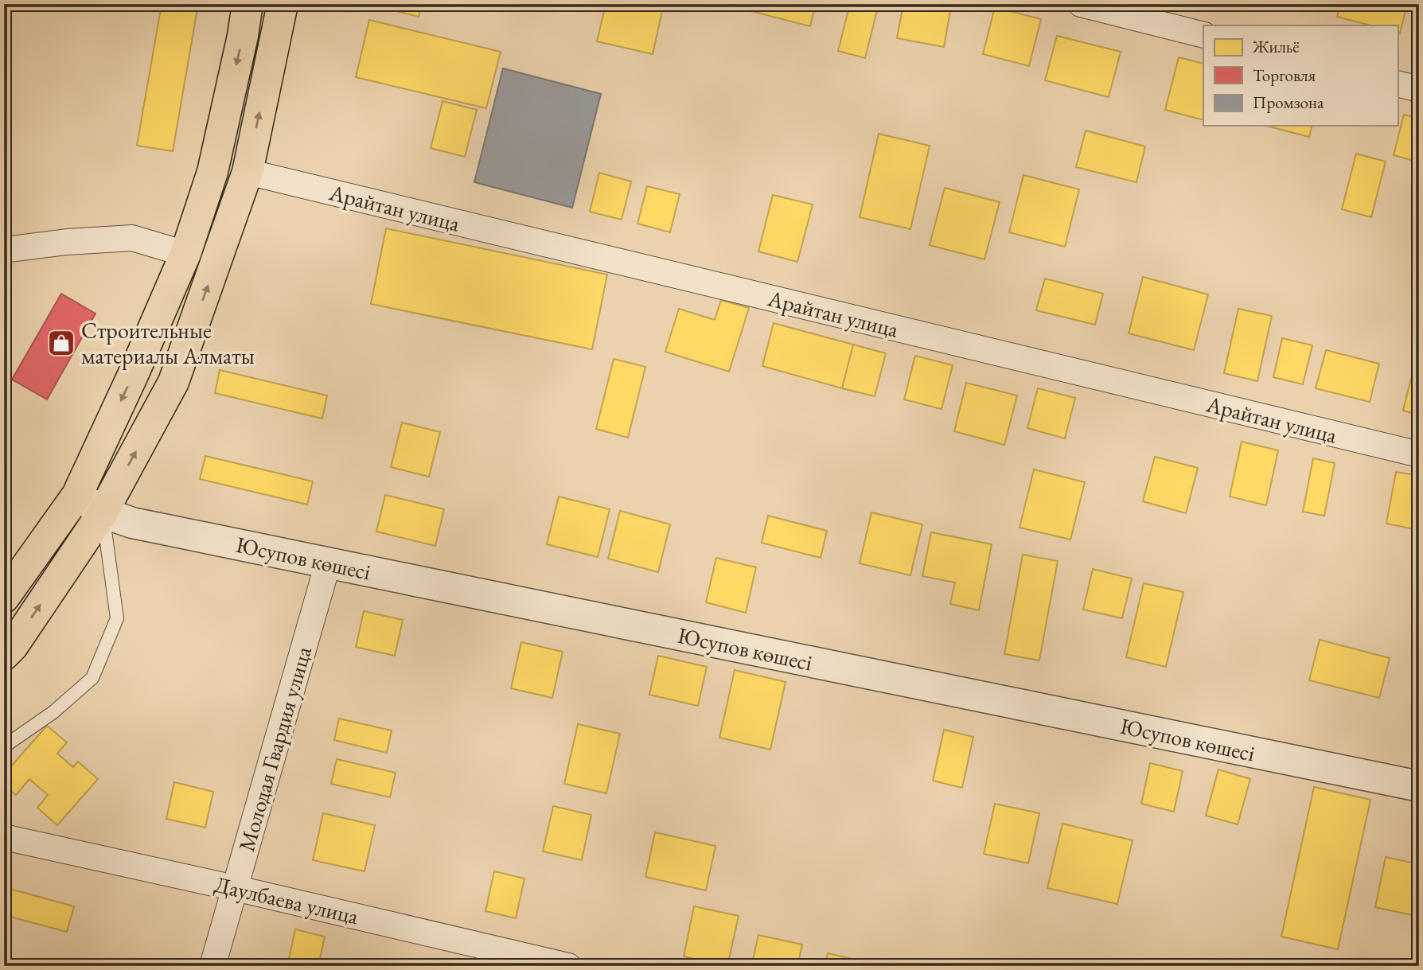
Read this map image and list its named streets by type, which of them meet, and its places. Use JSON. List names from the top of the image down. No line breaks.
{"streets":{"street":["Арайтан улица","Юсупов көшесі","Молодая Гвардия улица","Даулбаева улица"]},"crossings":[["Юсупов көшесі","Молодая Гвардия улица"],["Молодая Гвардия улица","Даулбаева улица"]],"places":{"shop":["Строительные материалы Алматы"]},"legend":["Жильё","Торговля","Промзона"]}
